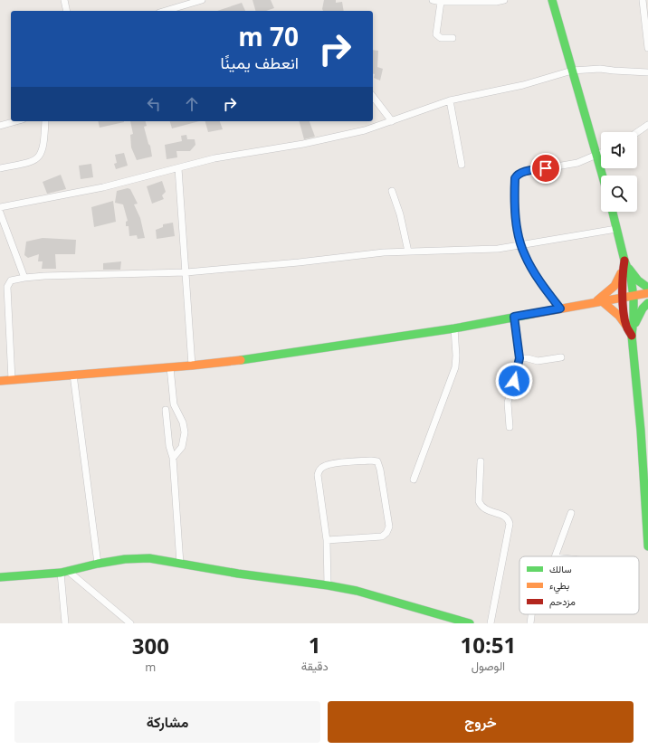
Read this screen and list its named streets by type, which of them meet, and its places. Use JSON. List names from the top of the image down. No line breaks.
{"legend":["سالك","بطيء","مزدحم"],"page":{"turn":["70 m","انعطف يمينًا"],"eta":["10:51","الوصول","1","دقيقة","300","m"],"buttons":["خروج","مشاركة"]}}
